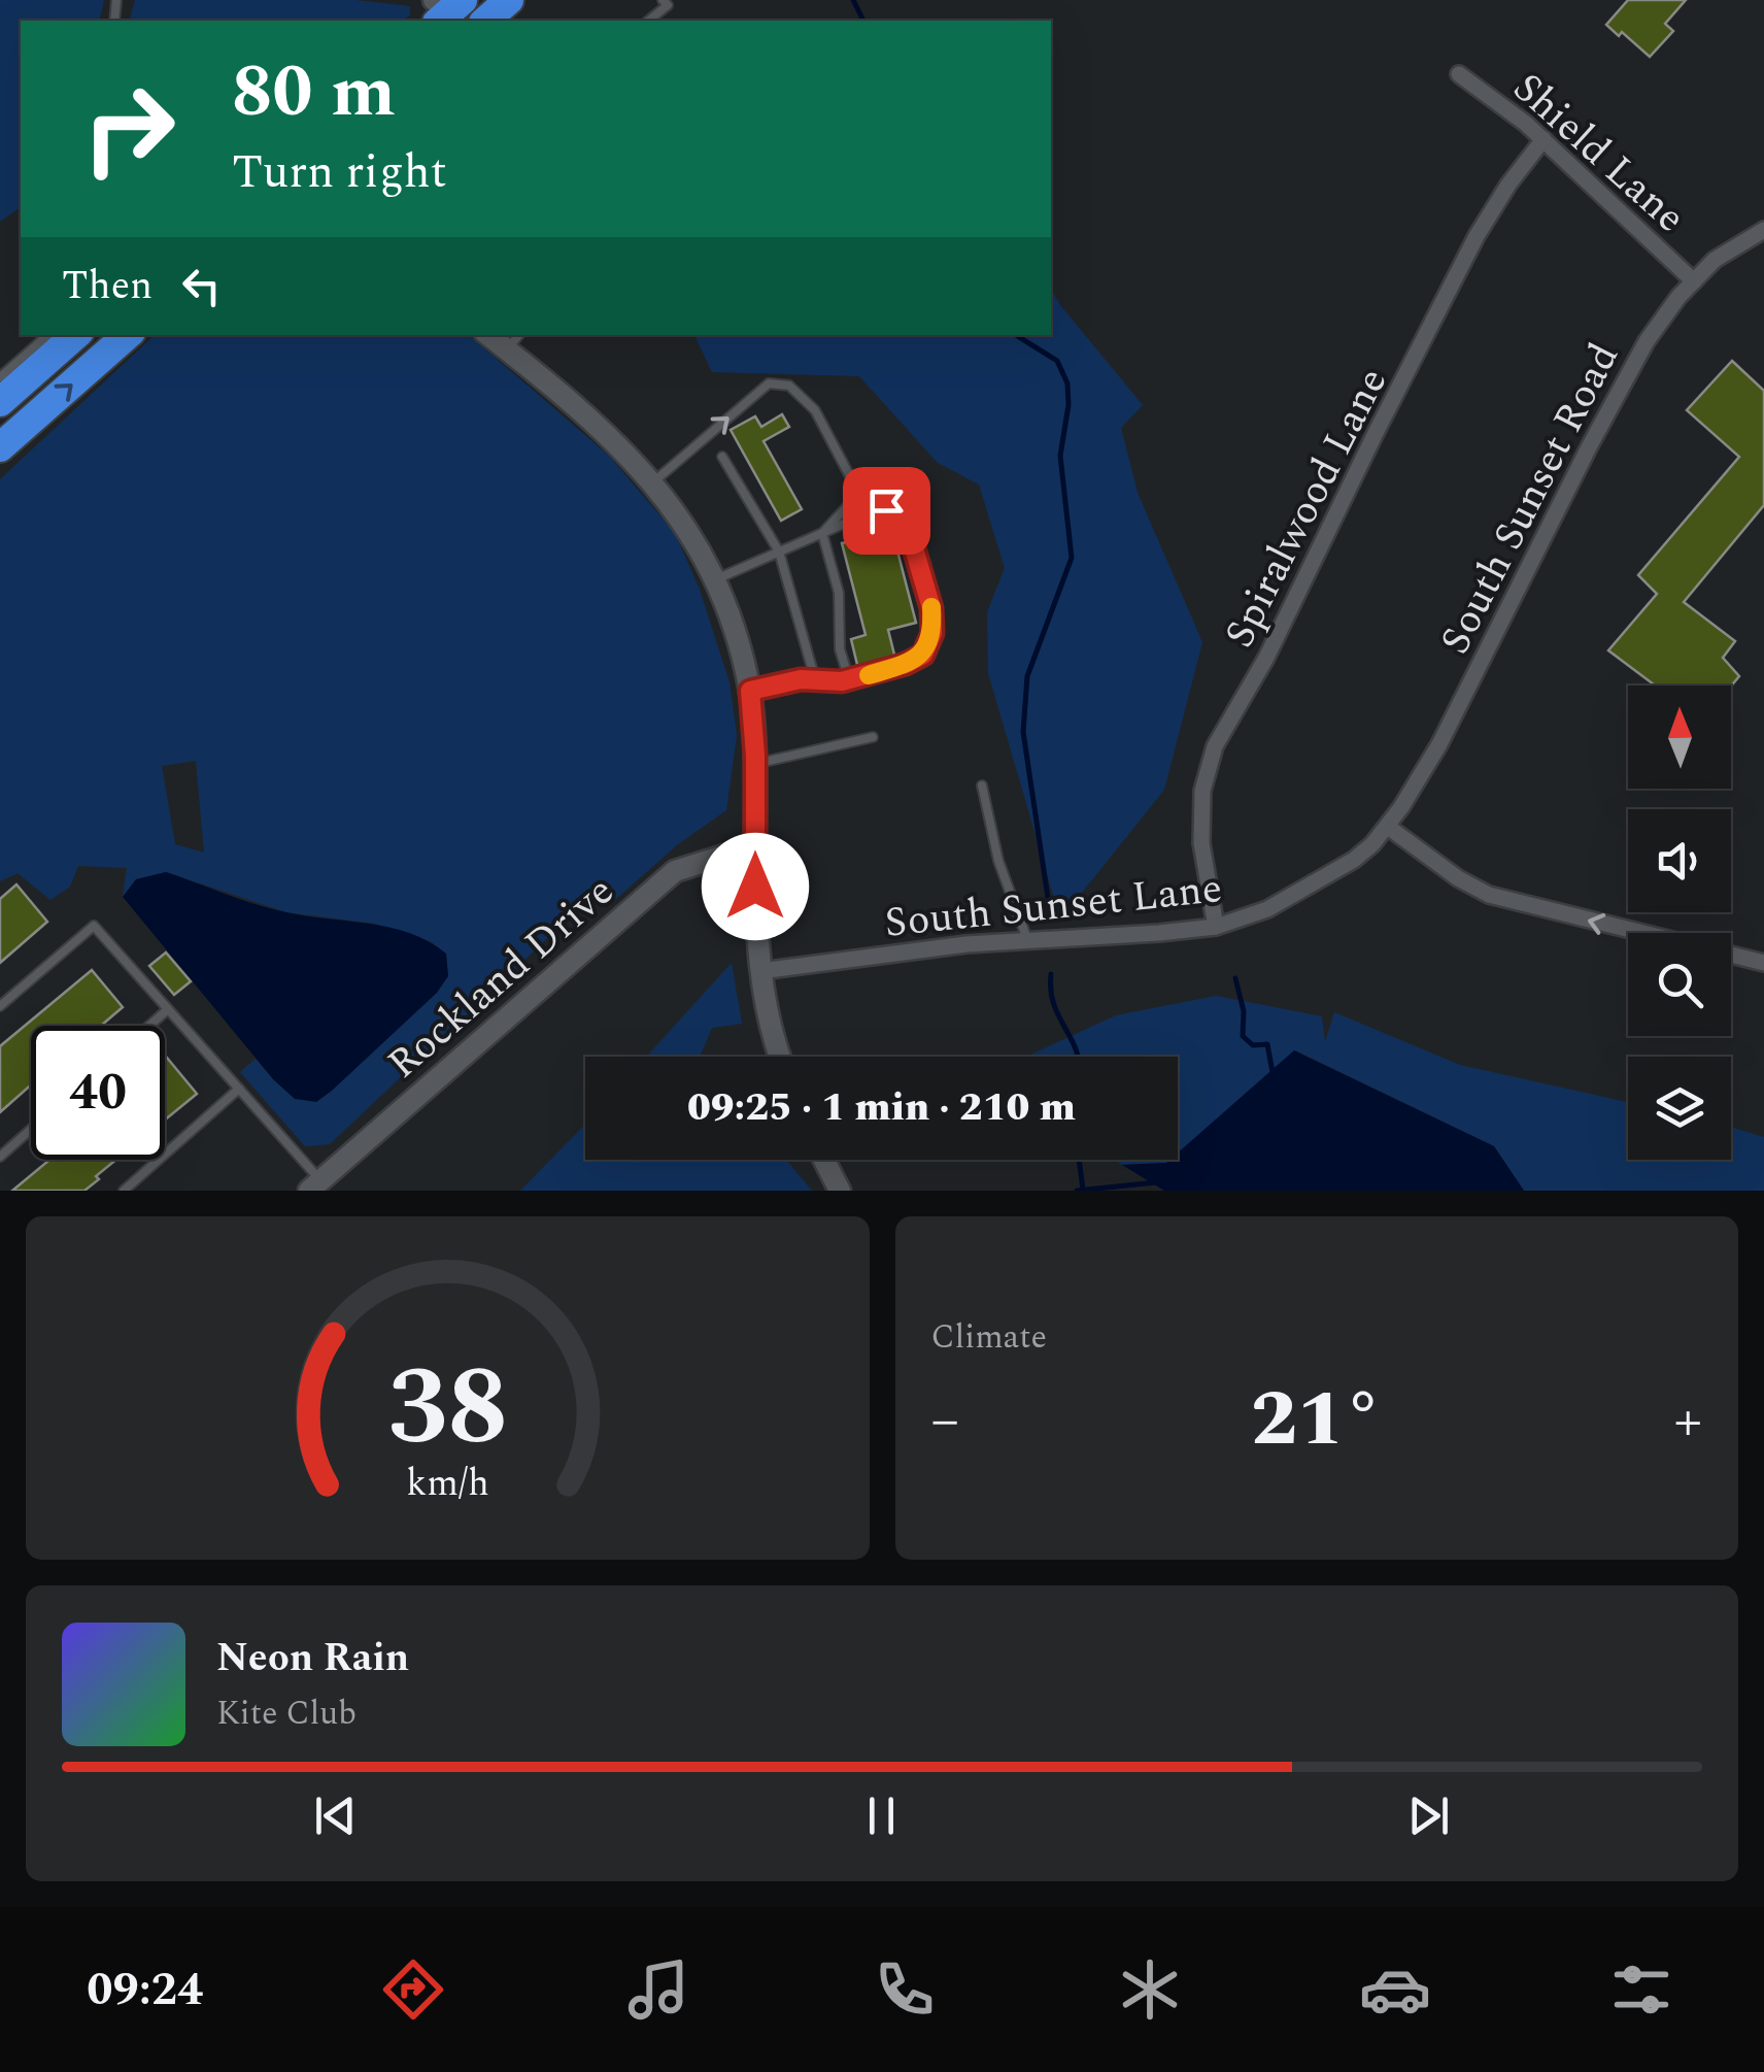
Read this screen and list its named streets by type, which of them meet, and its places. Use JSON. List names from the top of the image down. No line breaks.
{"streets":{"street":["Shield Lane","South Sunset Road","Spiralwood Lane","South Sunset Lane","Rockland Drive"]},"crossings":[["Shield Lane","South Sunset Road"],["Shield Lane","Spiralwood Lane"],["South Sunset Road","South Sunset Lane"],["Spiralwood Lane","South Sunset Lane"]],"north":"top","page":{"turn":["80 m","Turn right"],"then":"Then","limit":"40","trip":"09:25 · 1 min · 210 m","tile":"Climate","heat":["−","21°","+"],"song":["Neon Rain","Kite Club"],"tabs":"09:24","gauge":["38","km/h"]}}
